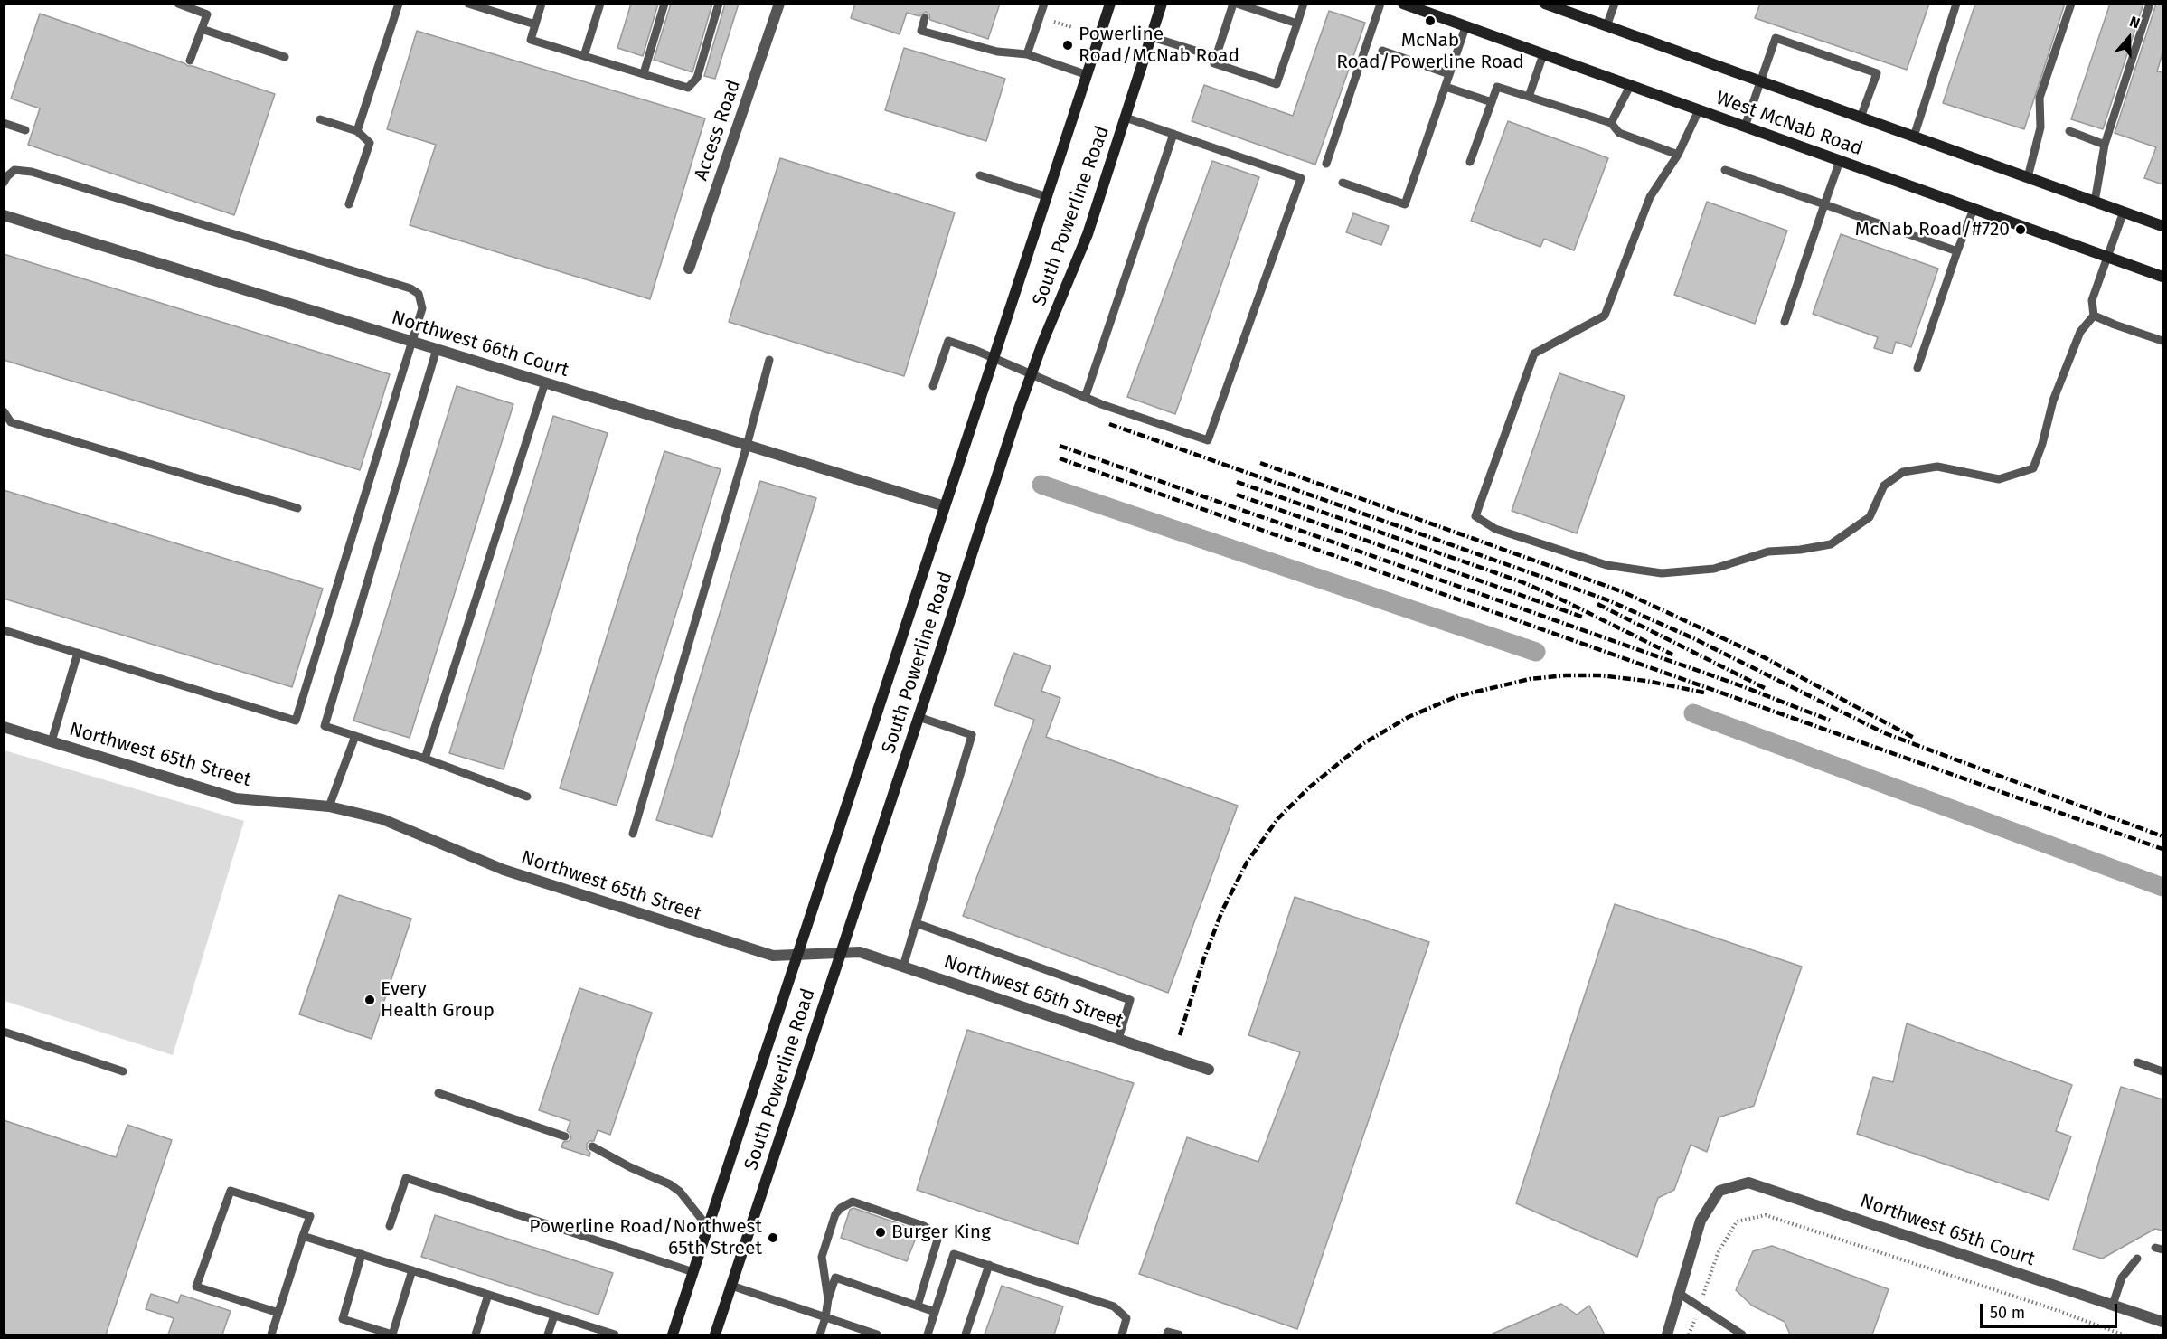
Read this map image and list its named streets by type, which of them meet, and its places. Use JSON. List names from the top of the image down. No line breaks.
{"streets":{"main road":["West McNab Road","South Powerline Road"],"street":["Access Road","Northwest 66th Court","Northwest 65th Street","Northwest 65th Court"]},"crossings":[["South Powerline Road","Northwest 66th Court"],["South Powerline Road","Northwest 65th Street"]],"places":["McNab Road/Powerline Road","Powerline Road/McNab Road","McNab Road/#720","Every Health Group","Burger King","Powerline Road/Northwest 65th Street"],"scale_bar":"50 m","north":"top"}
